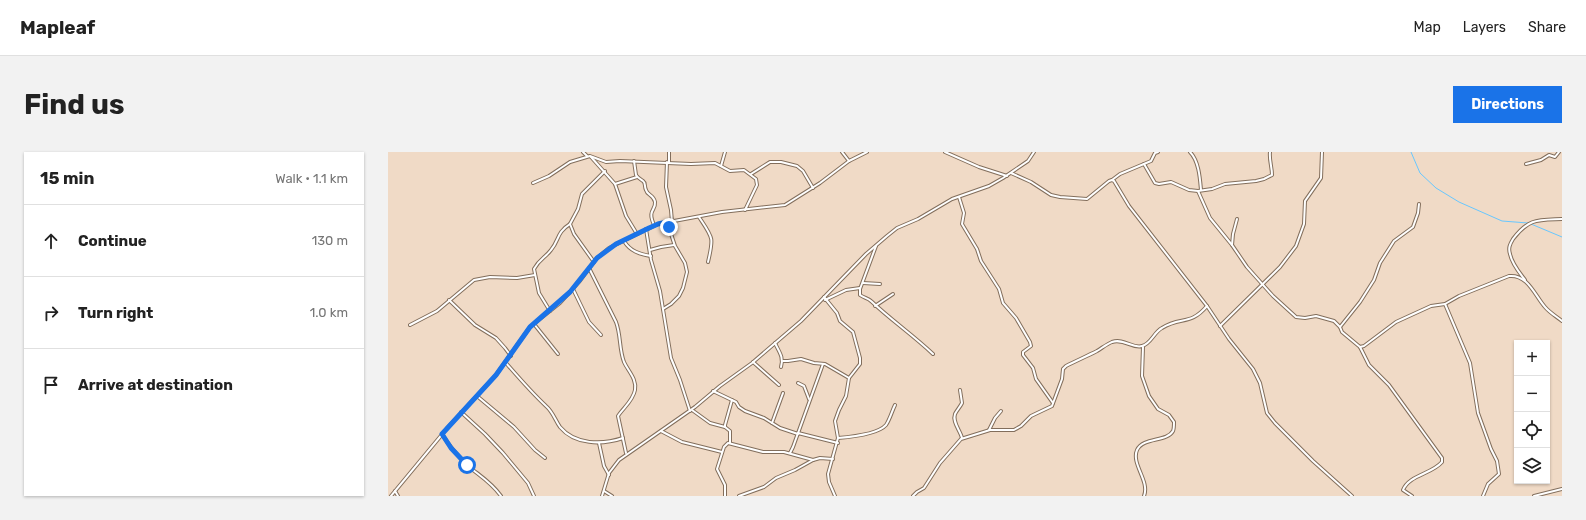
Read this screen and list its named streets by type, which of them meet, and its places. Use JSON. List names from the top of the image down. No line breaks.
{"page":{"header":"Mapleaf","nav":["Map","Layers","Share"],"buttons":"Directions","title":"Find us","heading":["15 min","Walk · 1.1 km"],"list":[["Continue","130 m"],["Turn right","1.0 km"],"Arrive at destination"],"map_buttons":["+","−"]}}
